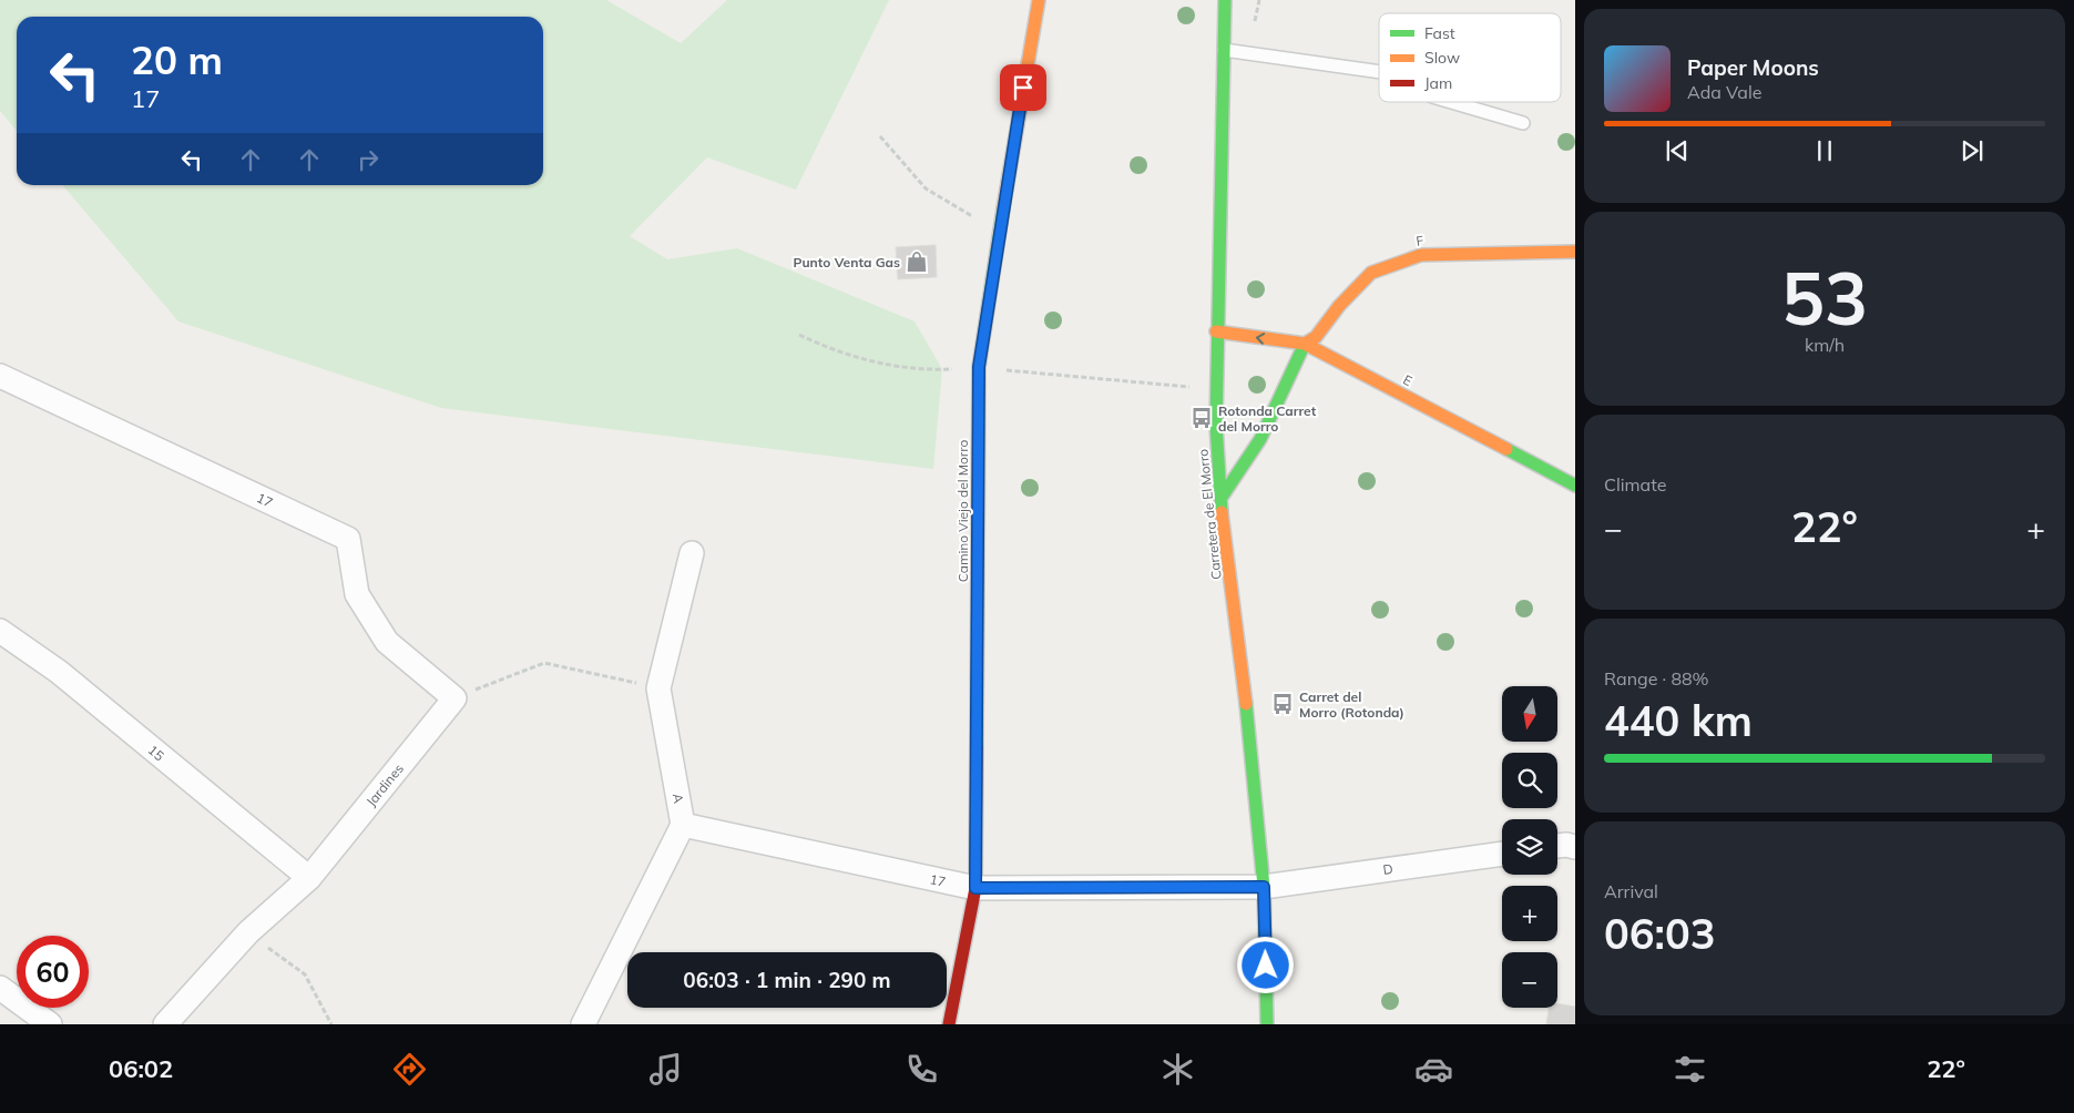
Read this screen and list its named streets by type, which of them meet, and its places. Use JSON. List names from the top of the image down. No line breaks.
{"streets":{"street":["F","E","17","Camino Viejo del Morro","Carretera de El Morro","15","Jardines","A","D"]},"crossings":[["F","E"],["E","Carretera de El Morro"],["17","Camino Viejo del Morro"],["17","Carretera de El Morro"],["17","Jardines"],["17","A"],["17","D"],["Carretera de El Morro","D"],["15","Jardines"]],"places":{"shop":["Punto Venta Gas"],"bus stop":["Rotonda Carret del Morro","Carret del Morro (Rotonda)"]},"legend":["Fast","Slow","Jam"],"north":"bottom","page":{"turn":["20 m","17"],"song":["Paper Moons","Ada Vale"],"tile":[["53","km/h"],"Climate",["Range · 88%","440 km"],["Arrival","06:03"]],"heat":["−","22°","+"],"map_buttons":["+","−"],"limit":"60","trip":"06:03 · 1 min · 290 m","tabs":["06:02","22°"]}}
